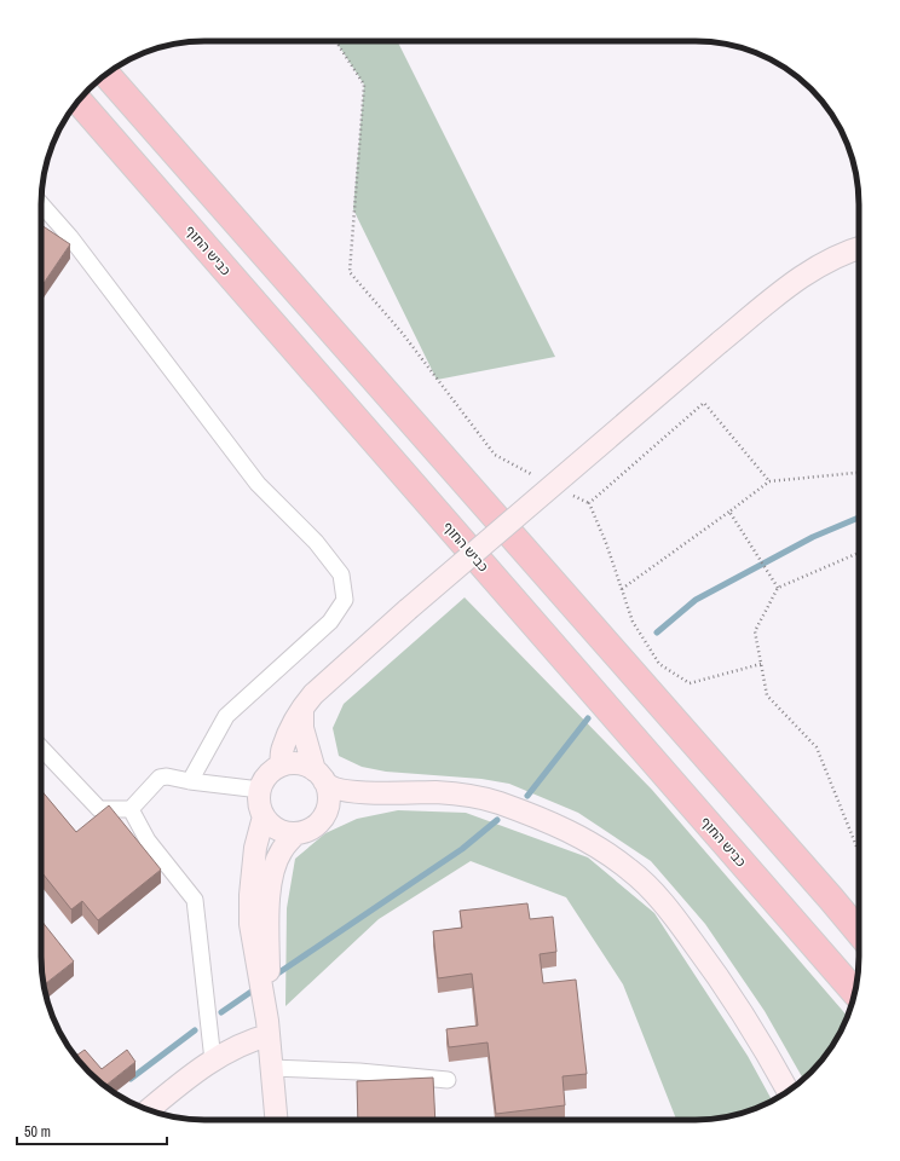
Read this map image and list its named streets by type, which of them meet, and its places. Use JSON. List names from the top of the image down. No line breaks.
{"streets":{"highway":["כביש החוף"]},"scale_bar":"50 m"}
